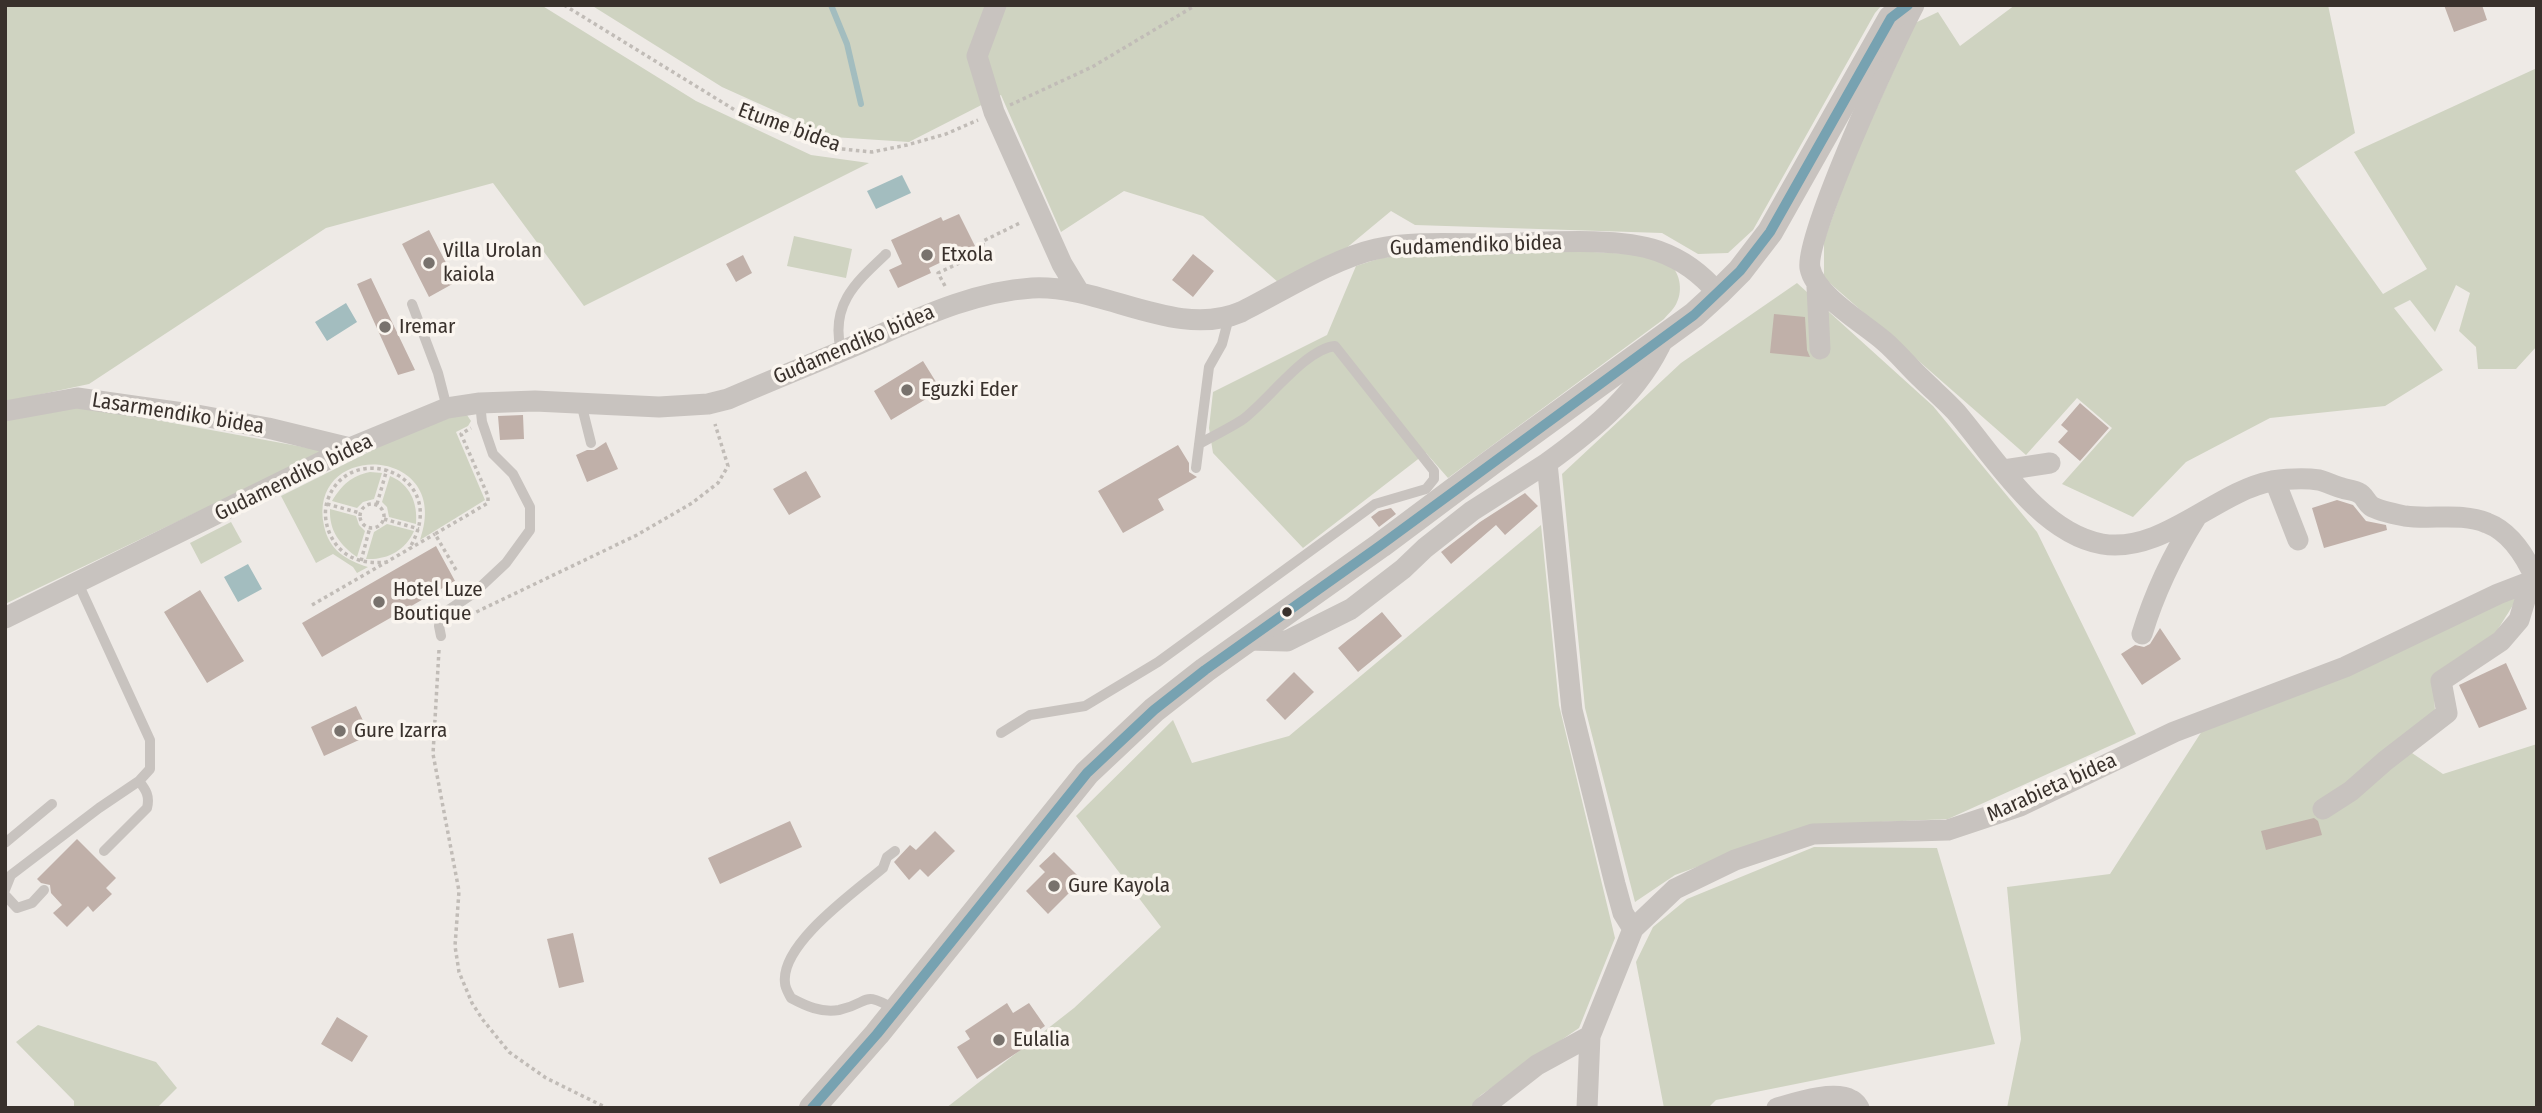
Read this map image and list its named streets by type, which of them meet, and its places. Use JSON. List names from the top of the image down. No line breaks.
{"streets":{"street":["Gudamendiko bidea","Lasarmendiko bidea","Marabieta bidea"],"path":["Etume bidea"]},"crossings":[["Gudamendiko bidea","Lasarmendiko bidea"]],"places":["Etxola","Villa Urolan kaiola","Iremar","Eguzki Eder","Hotel Luze Boutique","Gure Izarra","Gure Kayola","Eulalia"]}
